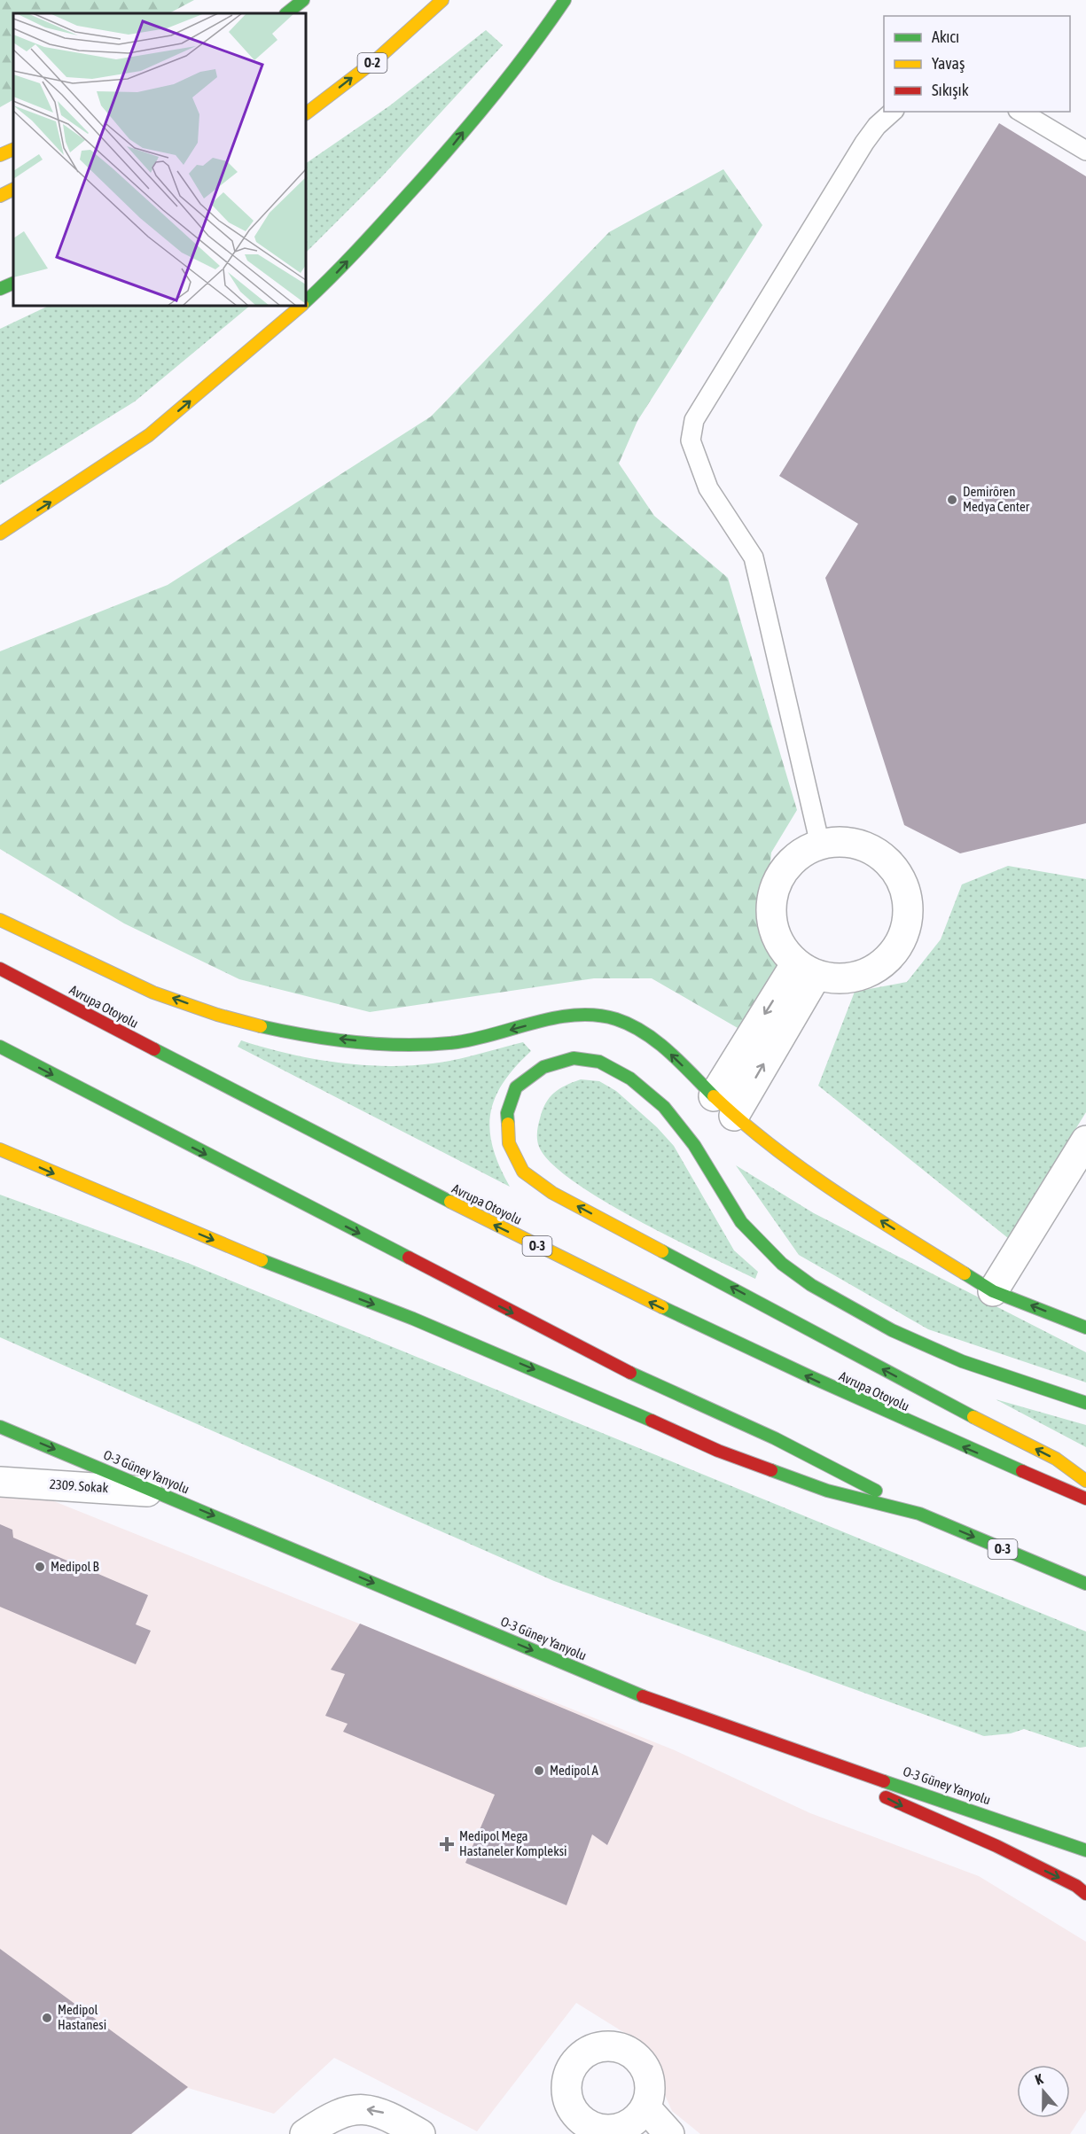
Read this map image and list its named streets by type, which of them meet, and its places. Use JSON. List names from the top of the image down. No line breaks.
{"streets":{"main road":["O-2","Avrupa Otoyolu","O-3","O-3 Güney Yanyolu"],"street":["2309. Sokak"]},"crossings":[["O-3 Güney Yanyolu","2309. Sokak"]],"one_way":["O-3 Güney Yanyolu"],"places":{"other":["Demirören Medya Center","Medipol B","Medipol A","Medipol Hastanesi"],"health":["Medipol Mega Hastaneler Kompleksi"]},"legend":["Akıcı","Yavaş","Sıkışık"],"north":"top"}
